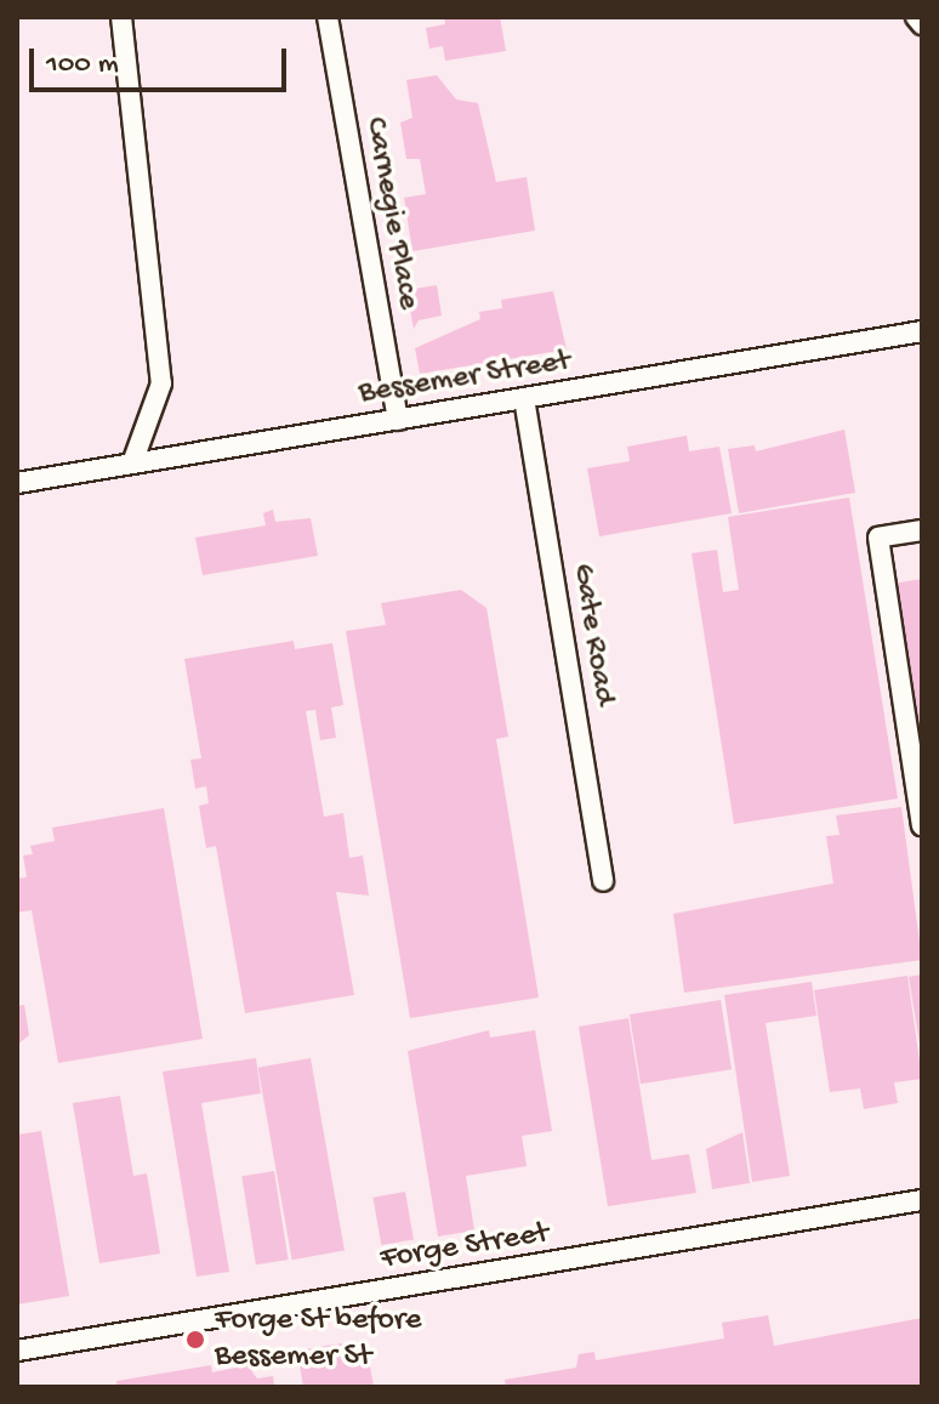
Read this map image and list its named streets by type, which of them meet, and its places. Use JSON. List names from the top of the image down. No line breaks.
{"streets":{"street":["Carnegie Place","Bessemer Street","Gate Road","Forge Street"]},"crossings":[["Carnegie Place","Bessemer Street"],["Bessemer Street","Gate Road"]],"places":["Forge St before Bessemer St"],"scale_bar":"100 m"}
